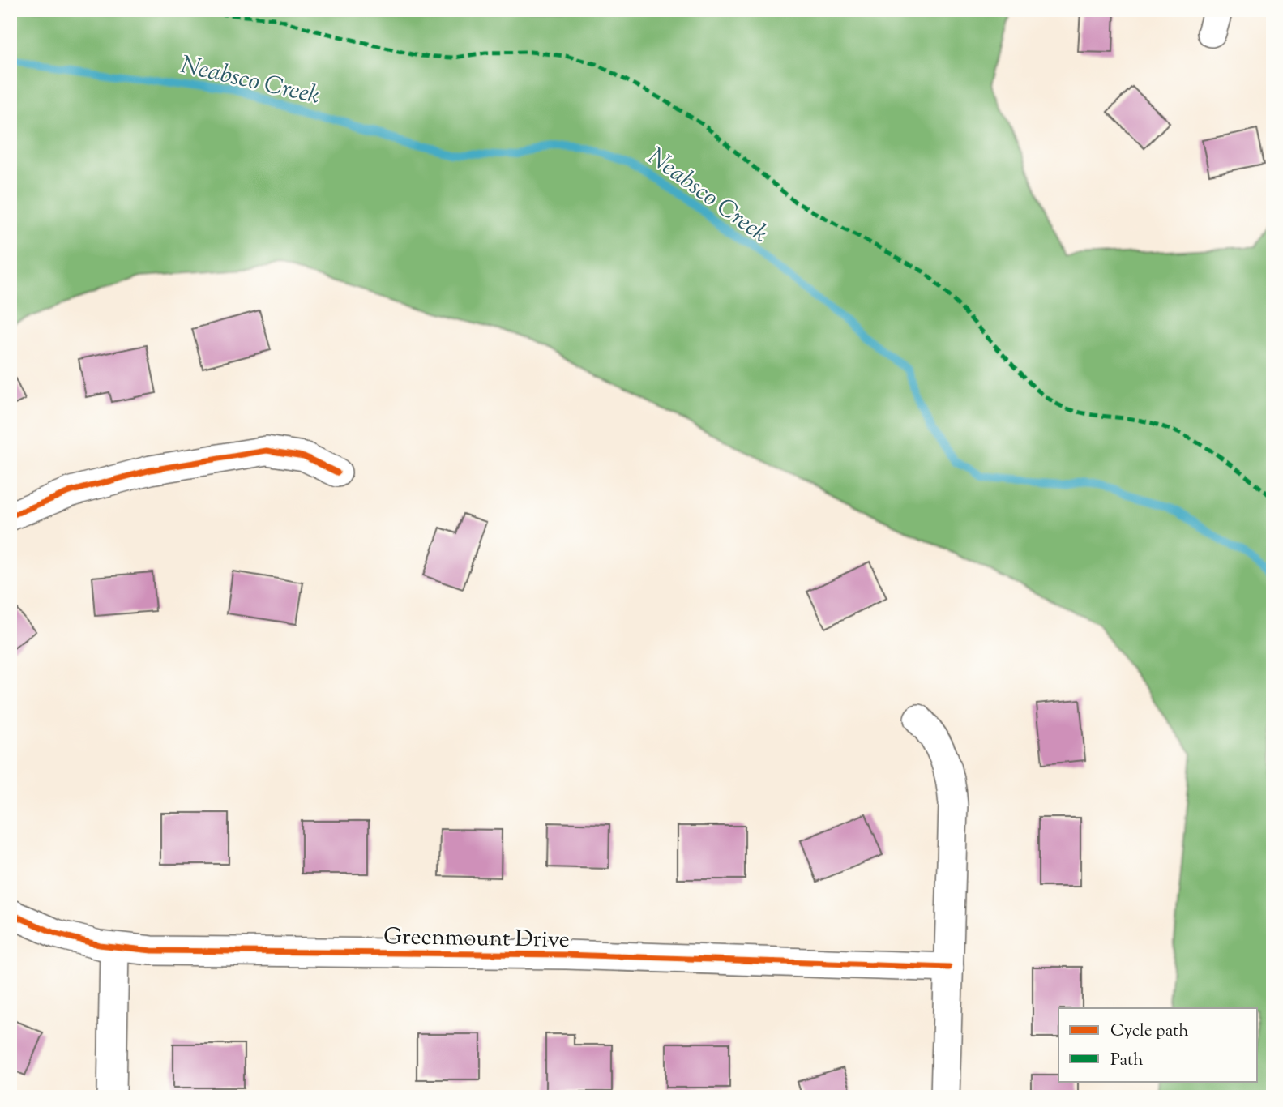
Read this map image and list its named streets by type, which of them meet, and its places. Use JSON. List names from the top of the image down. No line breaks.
{"streets":{"street":["Greenmount Drive"]},"water":["Neabsco Creek"],"legend":["Cycle path","Path"]}
